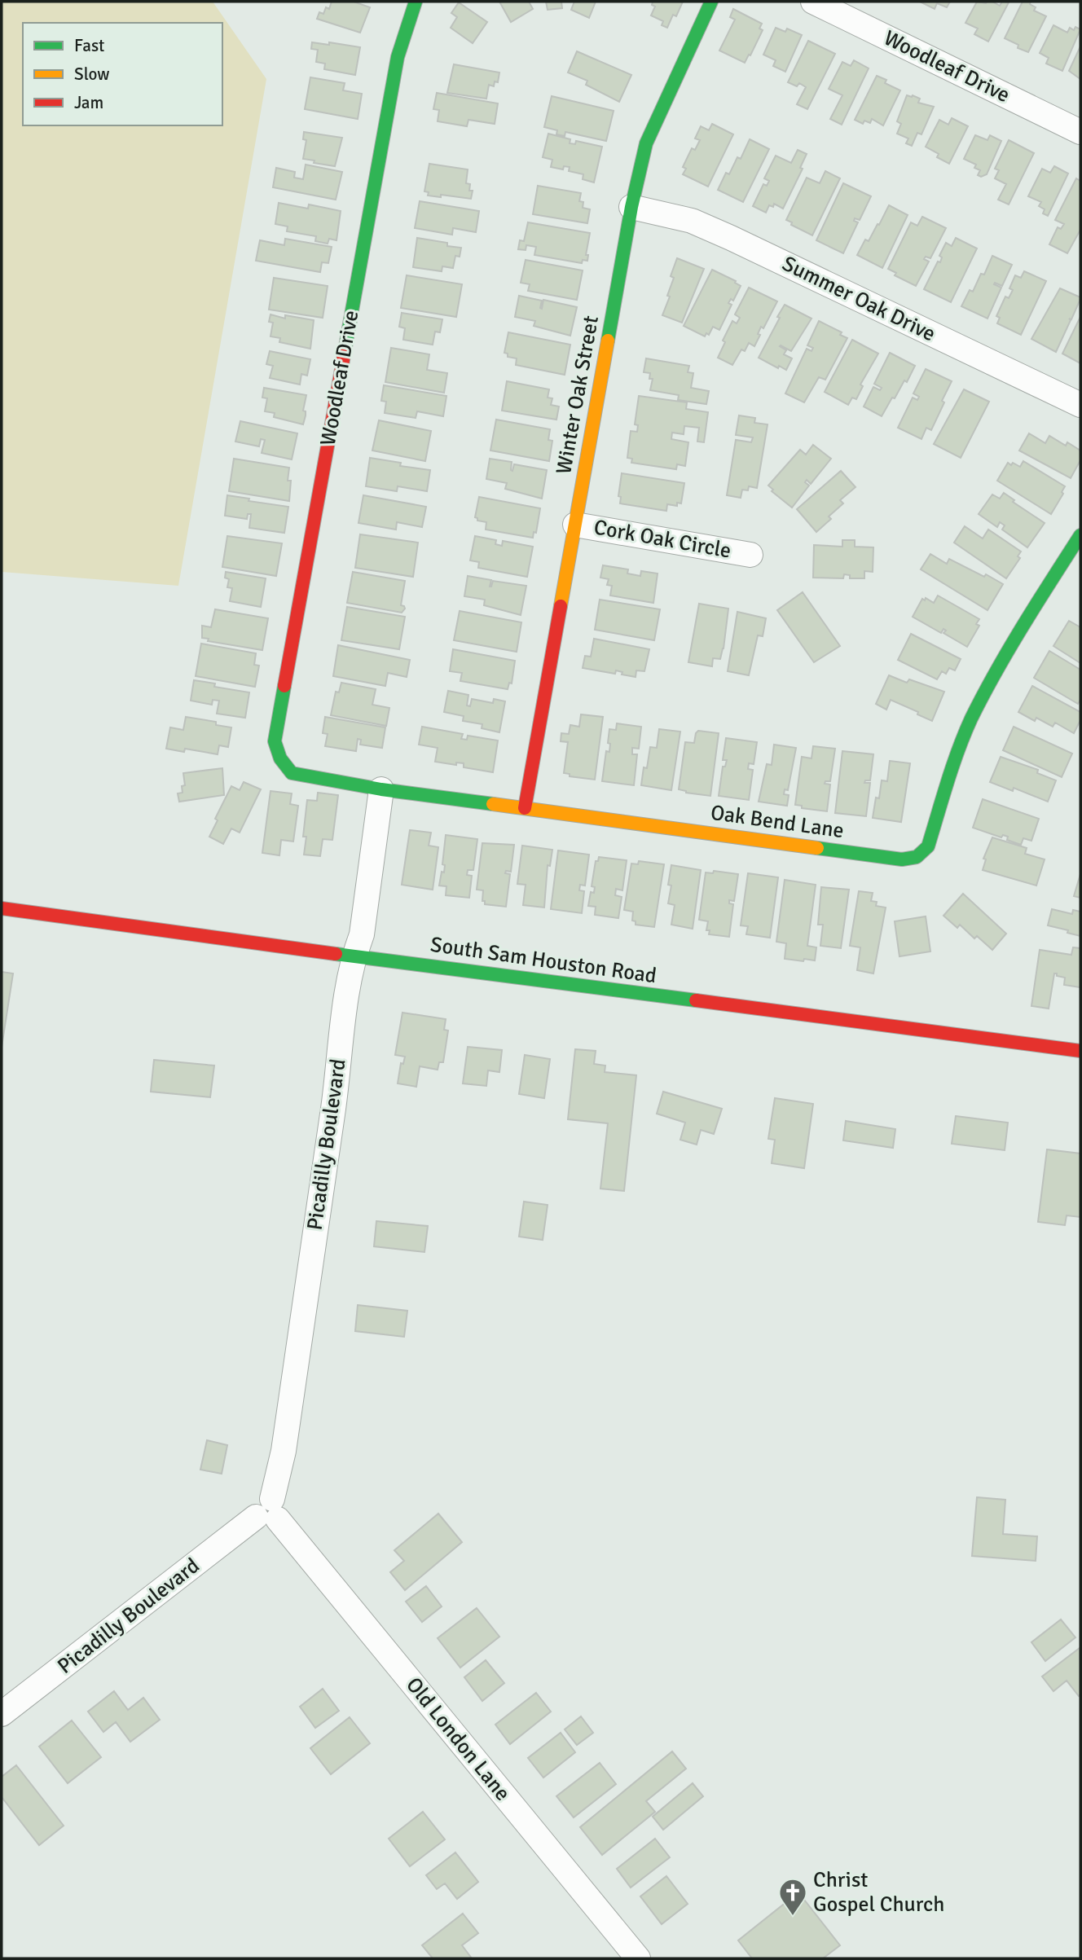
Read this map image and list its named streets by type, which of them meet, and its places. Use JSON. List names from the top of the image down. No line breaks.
{"streets":{"street":["Woodleaf Drive","Summer Oak Drive","Winter Oak Street","Cork Oak Circle","Oak Bend Lane","South Sam Houston Road","Picadilly Boulevard","Old London Lane"]},"crossings":[["Woodleaf Drive","Oak Bend Lane"],["Summer Oak Drive","Winter Oak Street"],["Winter Oak Street","Cork Oak Circle"],["Winter Oak Street","Oak Bend Lane"],["Oak Bend Lane","Picadilly Boulevard"],["South Sam Houston Road","Picadilly Boulevard"],["Picadilly Boulevard","Old London Lane"]],"places":{"church":["Christ Gospel Church"]},"legend":["Fast","Slow","Jam"]}
